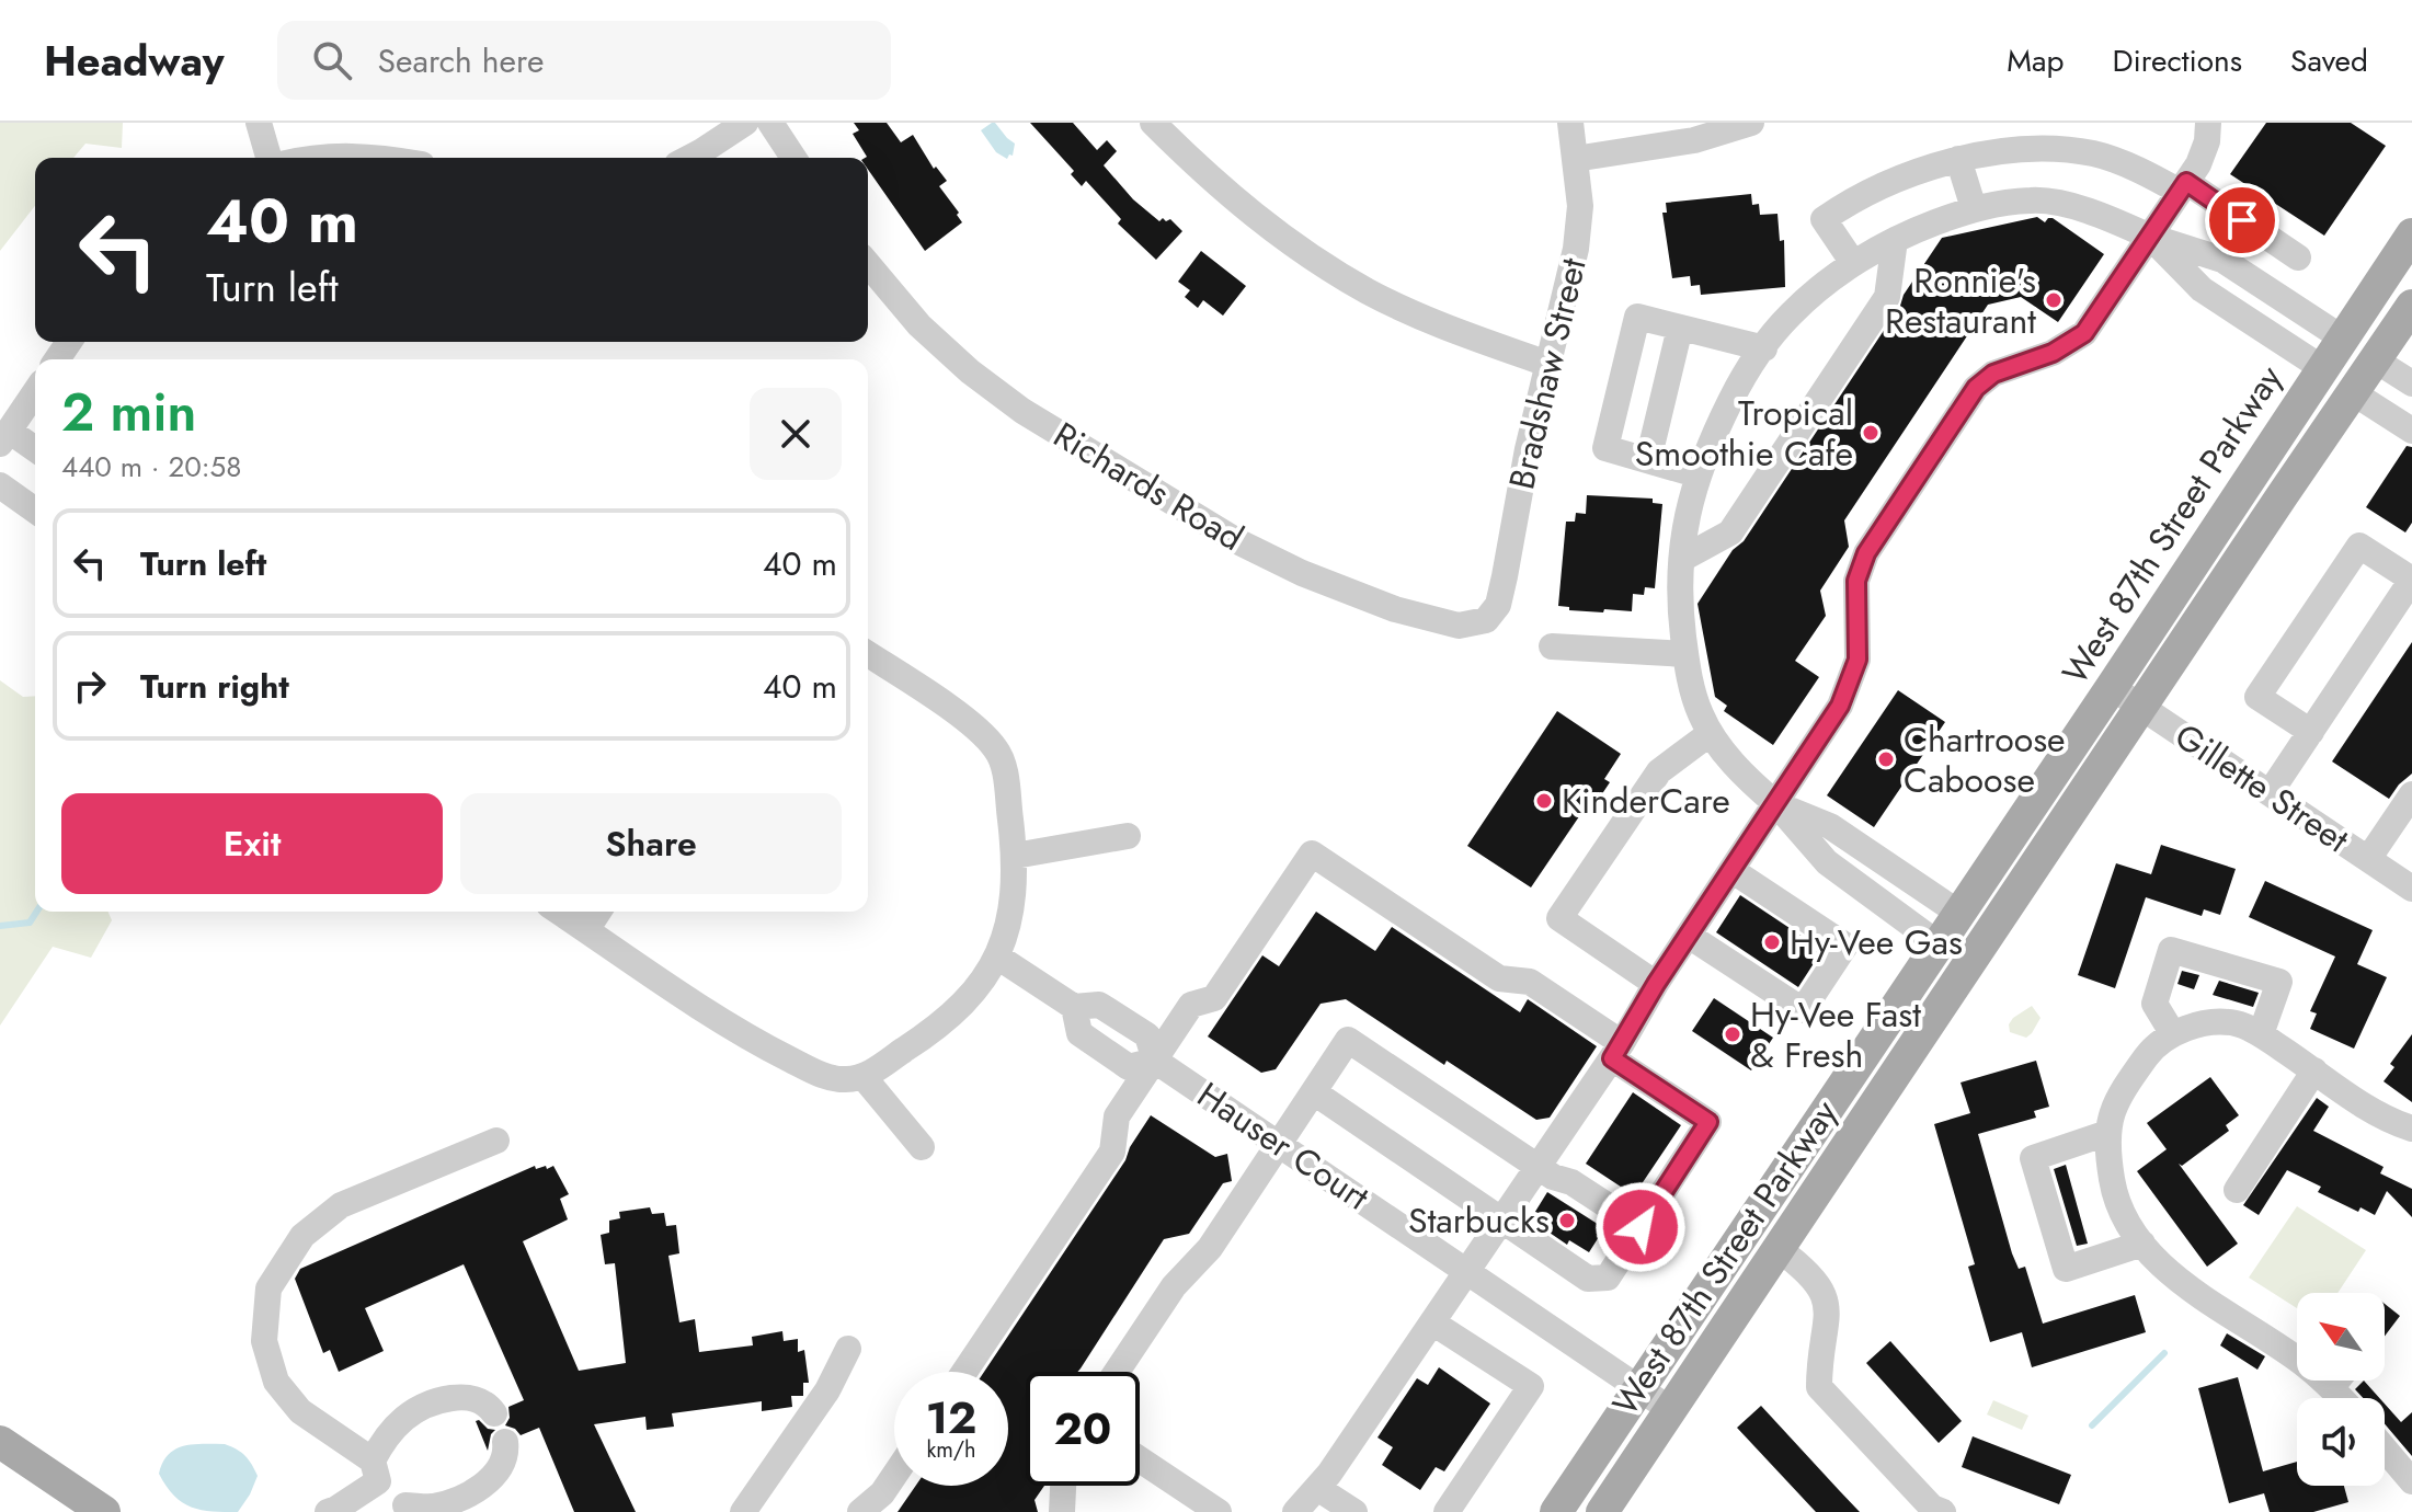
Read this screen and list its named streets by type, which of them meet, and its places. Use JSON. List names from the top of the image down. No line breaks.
{"streets":{"main road":["West 87th Street Parkway"],"street":["Bradshaw Street","Richards Road","Gillette Street","Hauser Court"]},"crossings":[["Bradshaw Street","Richards Road"],["West 87th Street Parkway","Gillette Street"],["West 87th Street Parkway","Hauser Court"]],"places":["Ronnie's Restaurant","Tropical Smoothie Cafe","Chartroose Caboose","KinderCare","Hy-Vee Gas","Hy-Vee Fast & Fresh","Starbucks"],"north":"top left","page":{"header":"Headway","search":"Search here","nav":["Map","Directions","Saved"],"turn":["40 m","Turn left"],"heading":["2 min","440 m · 20:58"],"list":[{"name":"Turn left","value":"40 m"},{"name":"Turn right","value":"40 m"}],"buttons":["Exit","Share"],"speed":"12 km/h","limit":"20"}}
